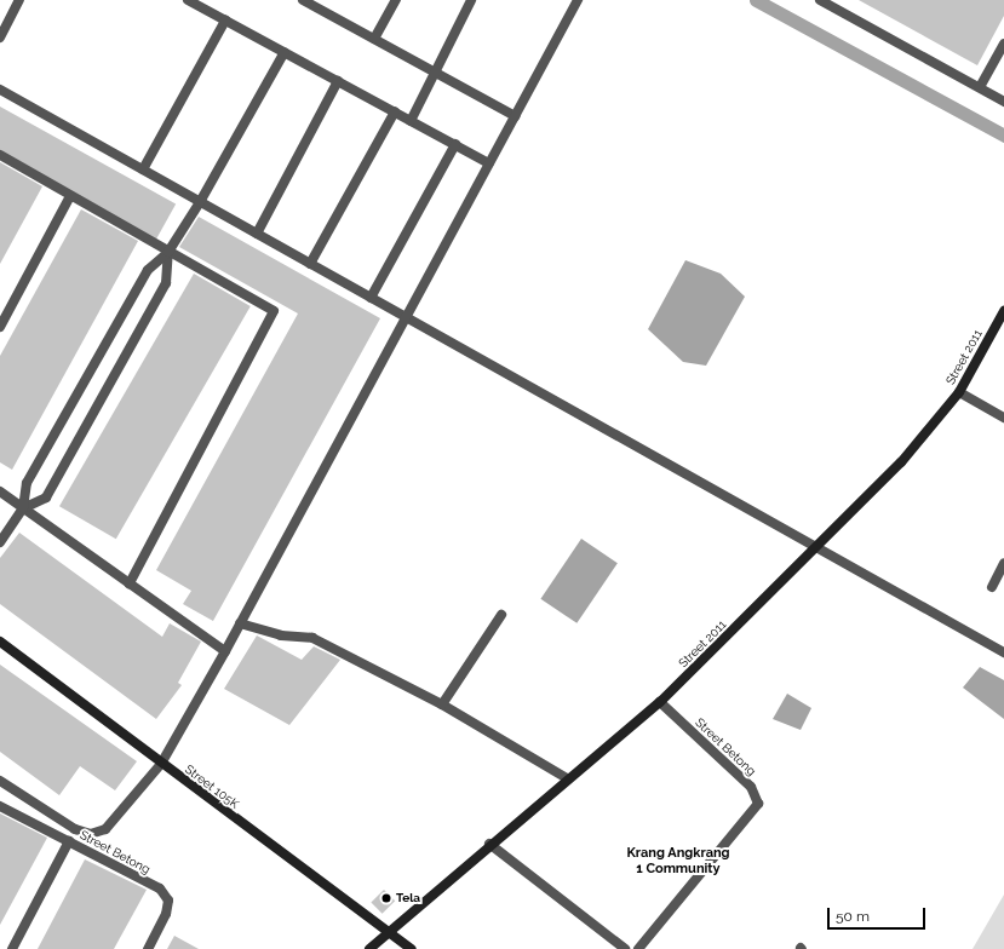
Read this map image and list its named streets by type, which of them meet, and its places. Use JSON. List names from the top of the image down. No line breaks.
{"streets":{"main road":["Street 2011","Street 105K"],"street":["Street Betong"]},"crossings":[["Street 2011","Street Betong"],["Street 2011","Street 105K"]],"districts":["Krang Angkrang 1 Community"],"places":["Tela"],"scale_bar":"50 m"}
